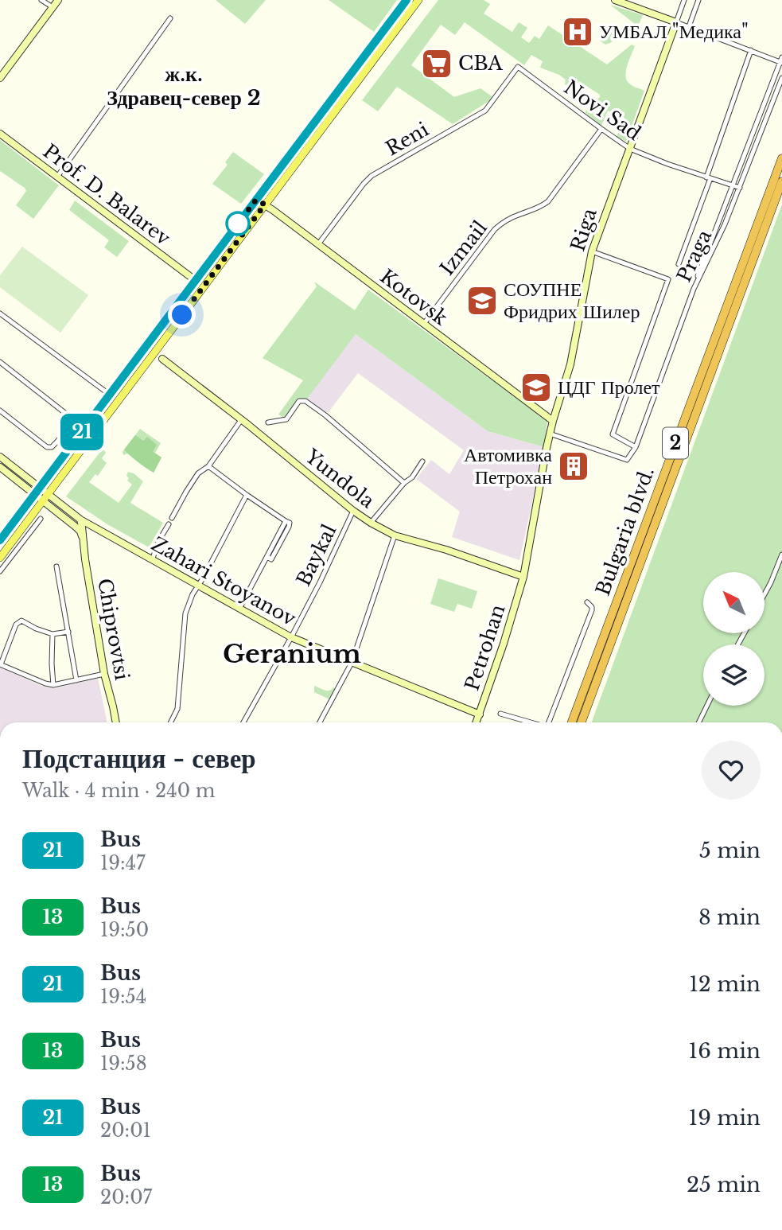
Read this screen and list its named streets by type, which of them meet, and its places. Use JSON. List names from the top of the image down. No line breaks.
{"streets":{"highway":["2","Bulgaria blvd."],"street":["Novi Sad","Reni","Prof. D. Balarev","Riga","Izmail","Praga","Kotovsk","Yundola","Baykal","Zahari Stoyanov","Chiprovtsi","Petrohan"]},"crossings":[["Novi Sad","Reni"],["Novi Sad","Riga"],["Novi Sad","Izmail"],["Novi Sad","Praga"],["Reni","Kotovsk"],["Riga","Kotovsk"],["Riga","Yundola"],["Riga","Petrohan"],["Izmail","Kotovsk"],["Yundola","Baykal"],["Yundola","Petrohan"],["Baykal","Zahari Stoyanov"],["Zahari Stoyanov","Chiprovtsi"],["Zahari Stoyanov","Petrohan"]],"districts":["ж.к. Здравец-север 2","Geranium"],"places":{"hospital":["УМБАЛ \"Медика\""],"supermarket":["CBA"],"school or university":["СОУПНЕ Фридрих Шилер","ЦДГ Пролет"],"building":["Автомивка Петрохан"]},"lines":["bus line 21"],"north":"top left","page":{"on_map":"21","heading":["Подстанция - север","Walk · 4 min · 240 m"],"list":[{"mark":"21","name":"Bus","note":"19:47","value":"5 min"},{"mark":"13","name":"Bus","note":"19:50","value":"8 min"},{"mark":"21","name":"Bus","note":"19:54","value":"12 min"},{"mark":"13","name":"Bus","note":"19:58","value":"16 min"},{"mark":"21","name":"Bus","note":"20:01","value":"19 min"},{"mark":"13","name":"Bus","note":"20:07","value":"25 min"}]}}
